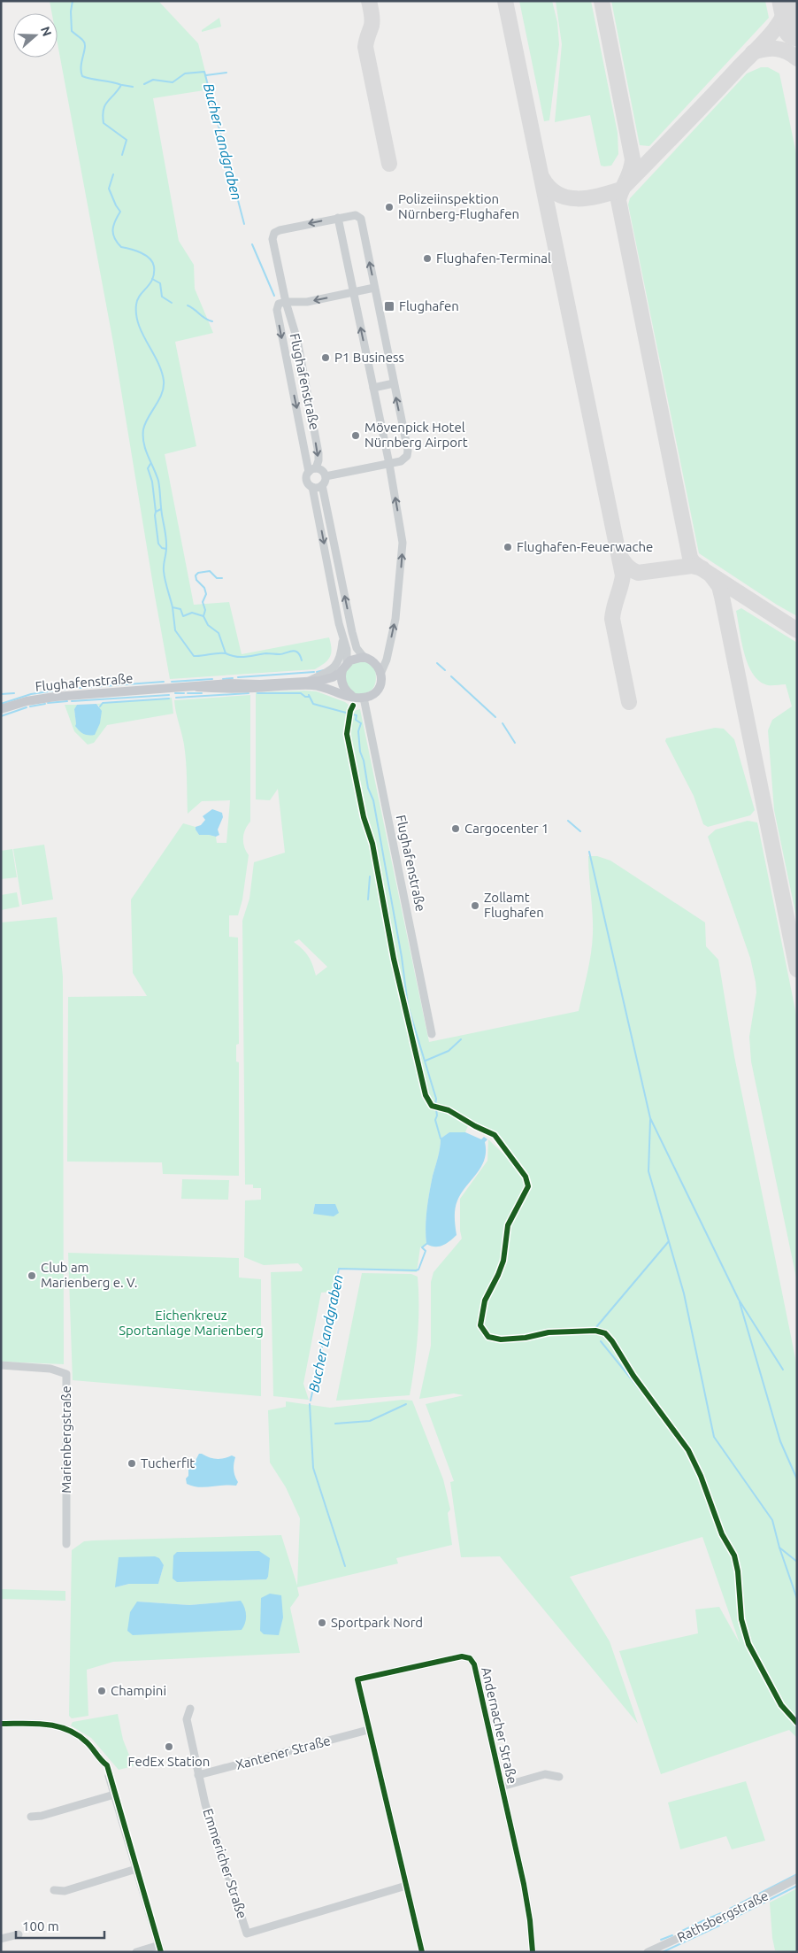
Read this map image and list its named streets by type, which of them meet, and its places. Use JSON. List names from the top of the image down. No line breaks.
{"streets":{"main road":["Flughafenstraße"],"street":["Marienbergstraße","Andernacher Straße","Xantener Straße","Emmericher Straße","Rathsbergstraße"]},"crossings":[["Andernacher Straße","Xantener Straße"],["Andernacher Straße","Emmericher Straße"],["Xantener Straße","Emmericher Straße"]],"water":["Bucher Landgraben"],"parks":["Eichenkreuz Sportanlage Marienberg"],"places":{"other":["Polizeiinspektion Nürnberg-Flughafen","Flughafen-Terminal","P1 Business","Mövenpick Hotel Nürnberg Airport","Flughafen-Feuerwache","Cargocenter 1","Zollamt Flughafen","Club am Marienberg e. V.","Tucherfit","Sportpark Nord","Champini","FedEx Station"],"transit":["Flughafen"]},"scale_bar":"100 m","north":"right"}
